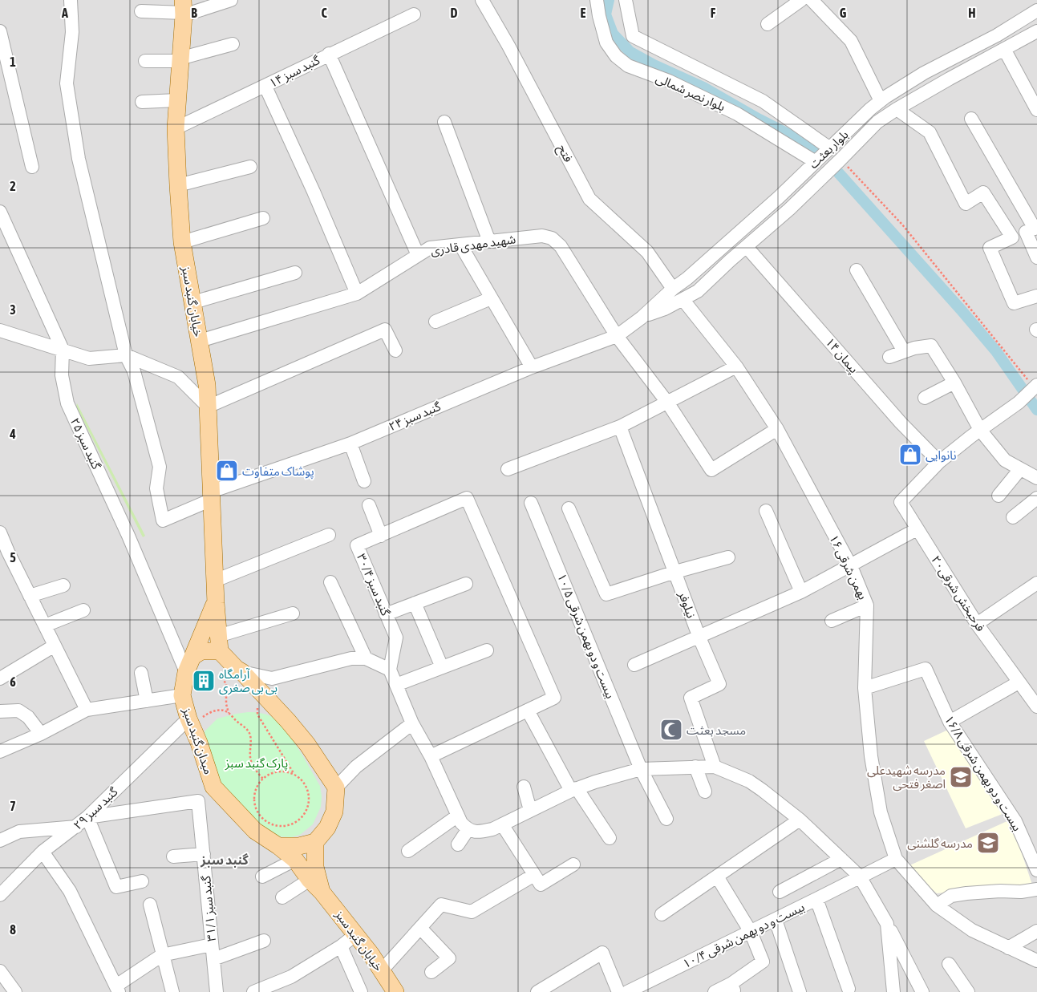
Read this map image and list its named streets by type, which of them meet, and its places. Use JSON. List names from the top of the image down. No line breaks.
{"streets":{"main road":["خیابان گنبد سبز","میدان گنبد سبز"],"street":["گنبد سبز ۱۴","بلوار نصر شمالی","بلوار بعثت","فتح","شهید مهدی قادری","پیمان ۱۴","گنبد سبز ۲۴","گنبد سبز ۲۵","بهمن شرقی ۱۶","گنبد سبز ۳۰/۴","فرحبخش شرقی۲۰","نیلوفر","بیست و دو بهمن شرقی ۱۰/۵","بیست و دو بهمن شرقی ۱۶/۸","گنبد سبز ۲۹","گنبد سبز ۳۱/۱","بیست و دو بهمن شرقی ۱۰/۴"]},"crossings":[["گنبد سبز ۱۴","خیابان گنبد سبز"],["بلوار نصر شمالی","بلوار بعثت"],["بلوار بعثت","فتح"],["بلوار بعثت","شهید مهدی قادری"],["بلوار بعثت","پیمان ۱۴"],["بلوار بعثت","گنبد سبز ۲۴"],["بلوار بعثت","بهمن شرقی ۱۶"],["شهید مهدی قادری","خیابان گنبد سبز"],["شهید مهدی قادری","گنبد سبز ۲۴"],["خیابان گنبد سبز","گنبد سبز ۲۴"],["خیابان گنبد سبز","گنبد سبز ۲۵"],["خیابان گنبد سبز","میدان گنبد سبز"],["پیمان ۱۴","فرحبخش شرقی۲۰"],["گنبد سبز ۲۵","میدان گنبد سبز"],["بهمن شرقی ۱۶","بیست و دو بهمن شرقی ۱۶/۸"],["میدان گنبد سبز","گنبد سبز ۲۹"]],"districts":["گنبد سبز"],"parks":["پارک گنبد سبز"],"places":{"shop":["نانوایی","پوشاک متفاوت"],"building":["آرامگاه بی بی صغری"],"mosque":["مسجد بعثت"],"school or university":["مدرسه شهیدعلی اصغر فتحی","مدرسه گلشنی"]},"grid":{"columns":["A","B","C","D","E","F","G","H"],"rows":["1","2","3","4","5","6","7","8"]}}
